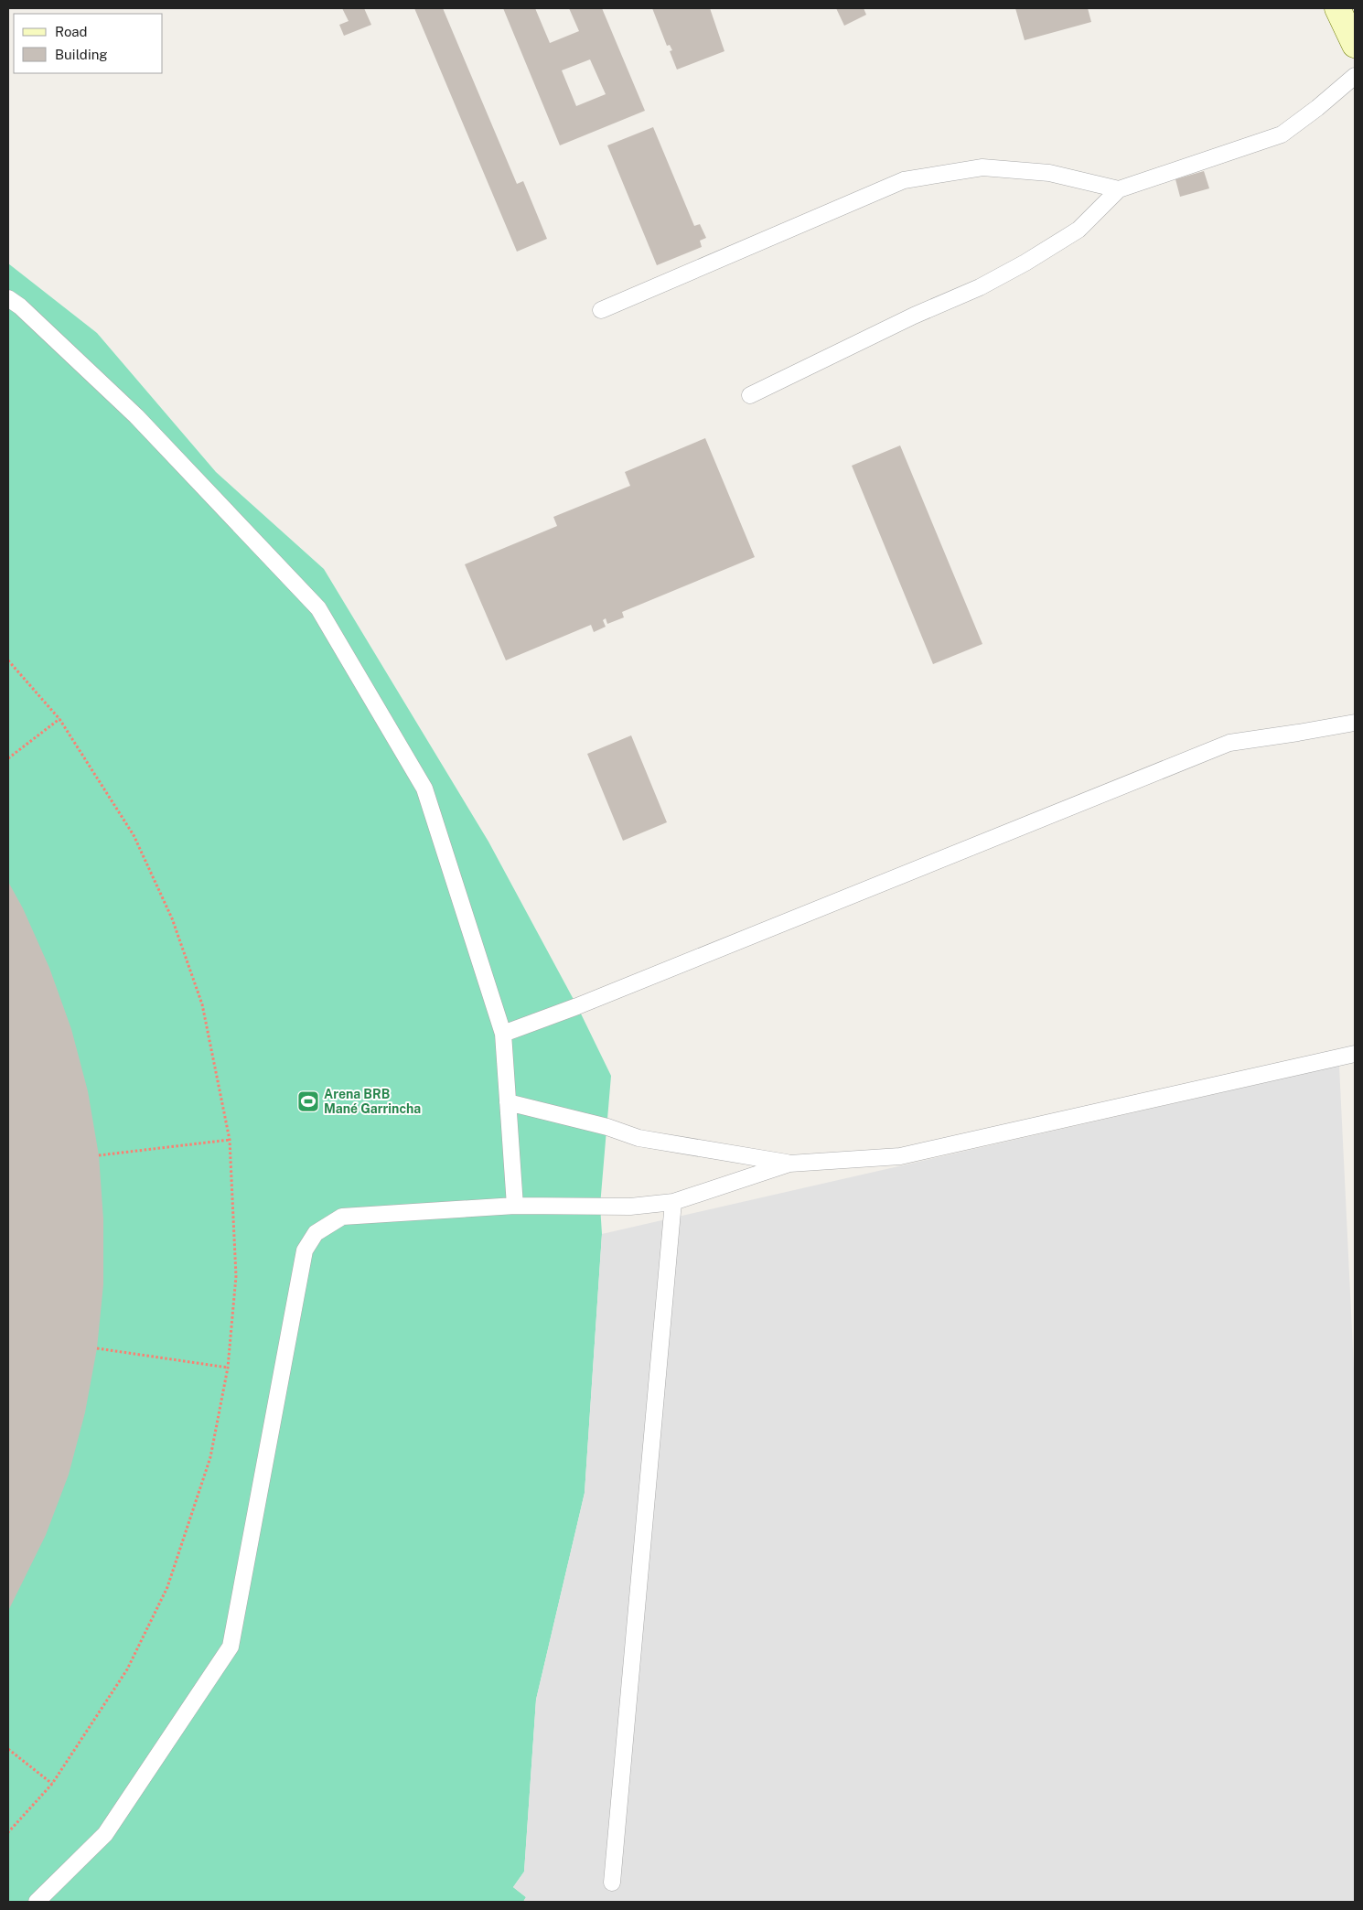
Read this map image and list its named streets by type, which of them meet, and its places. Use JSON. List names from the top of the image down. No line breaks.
{"places":{"sports":["Arena BRB Mané Garrincha"]},"legend":["Road","Building"]}
